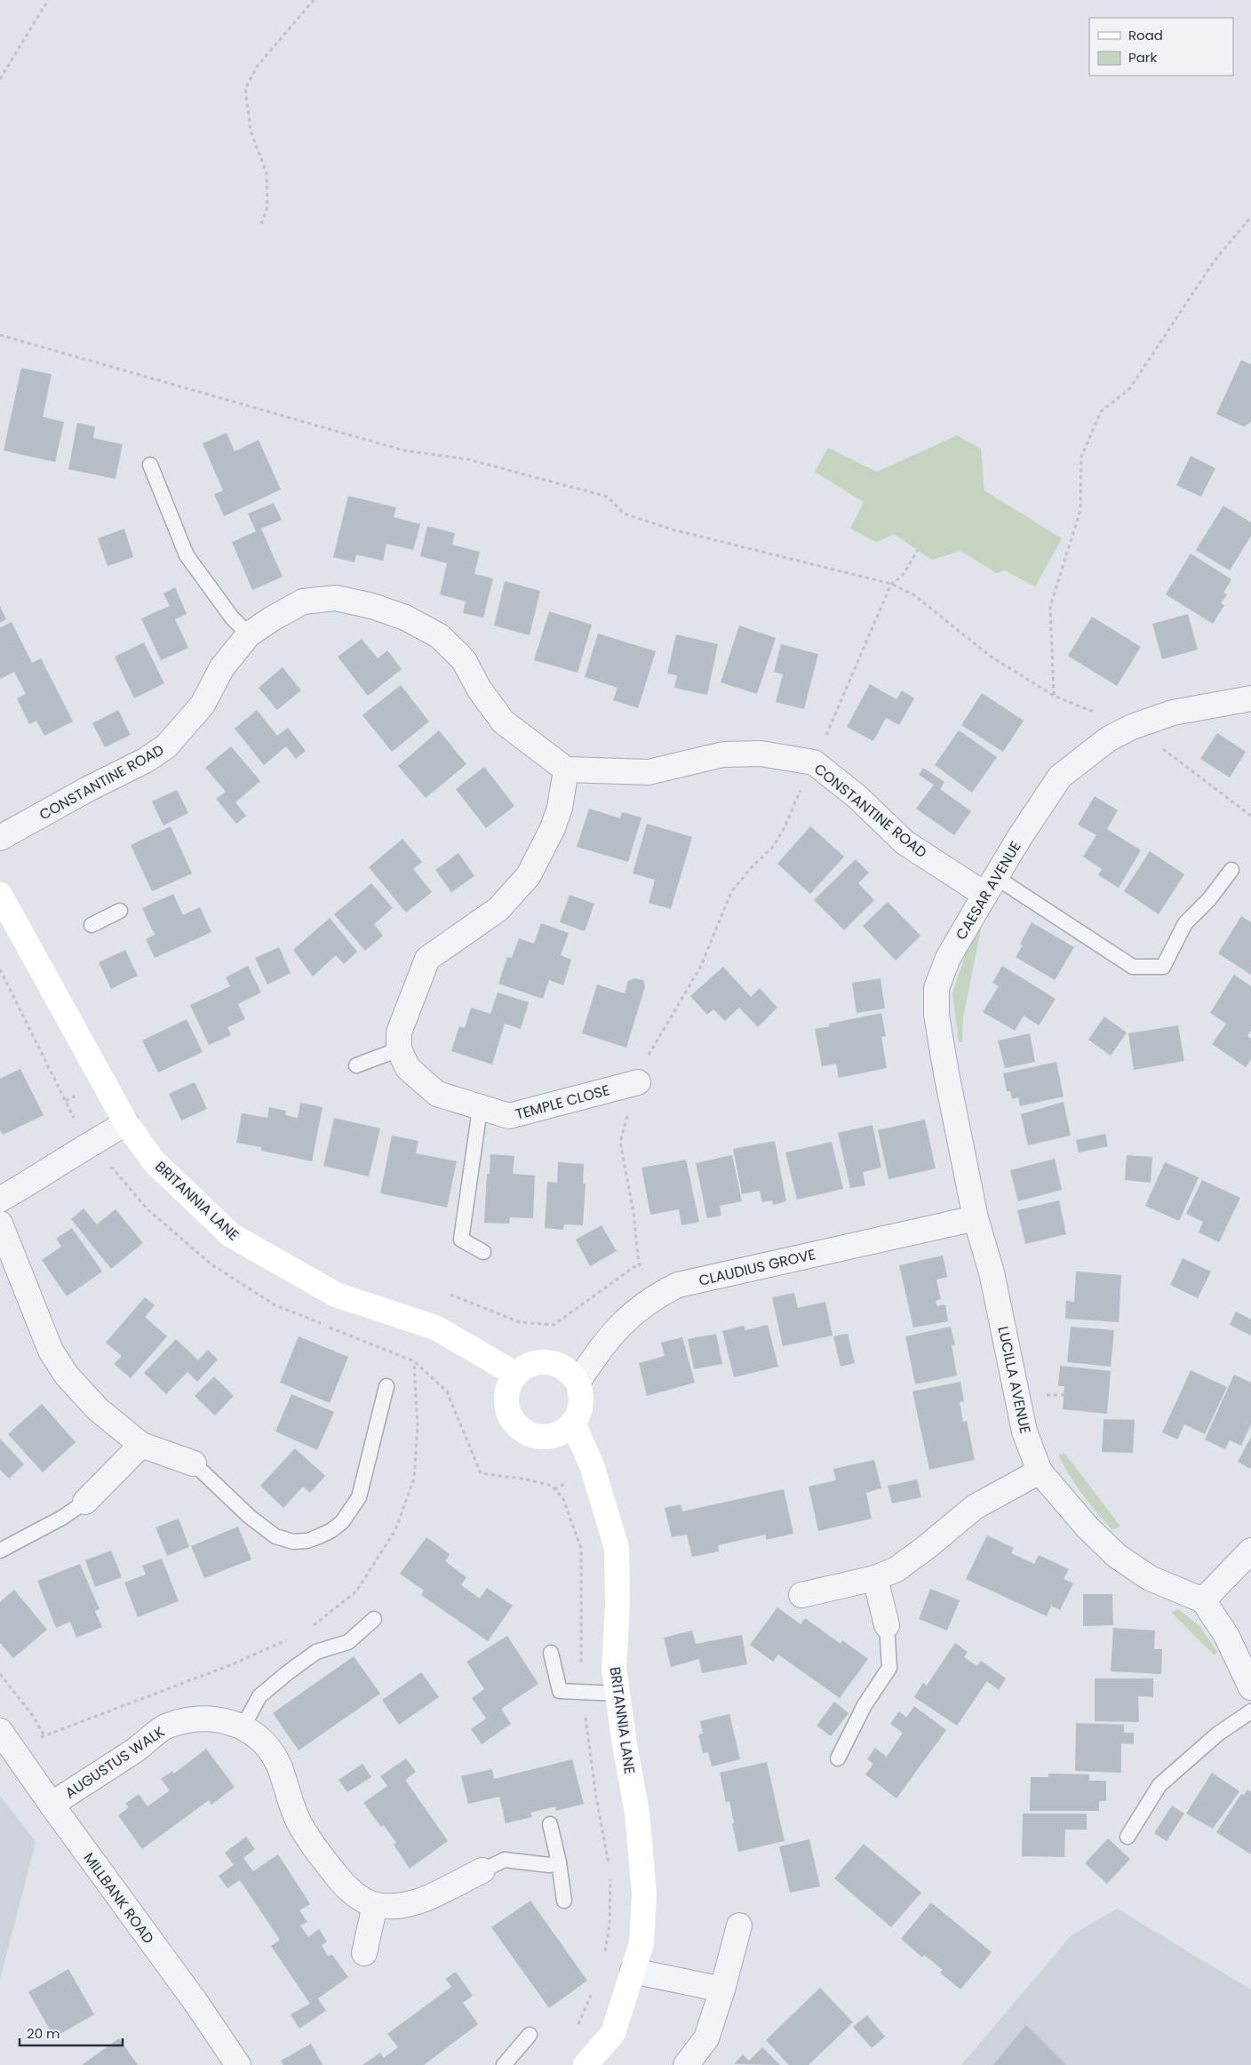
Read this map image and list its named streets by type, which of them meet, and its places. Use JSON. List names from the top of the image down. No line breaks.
{"streets":{"street":["CONSTANTINE ROAD","CAESAR AVENUE","TEMPLE CLOSE","BRITANNIA LANE","CLAUDIUS GROVE","LUCILLA AVENUE","AUGUSTUS WALK","MILLBANK ROAD"]},"crossings":[["CONSTANTINE ROAD","CAESAR AVENUE"],["CAESAR AVENUE","CLAUDIUS GROVE"],["CAESAR AVENUE","LUCILLA AVENUE"],["BRITANNIA LANE","CLAUDIUS GROVE"],["CLAUDIUS GROVE","LUCILLA AVENUE"],["AUGUSTUS WALK","MILLBANK ROAD"]],"legend":["Road","Park"],"scale_bar":"20 m"}
